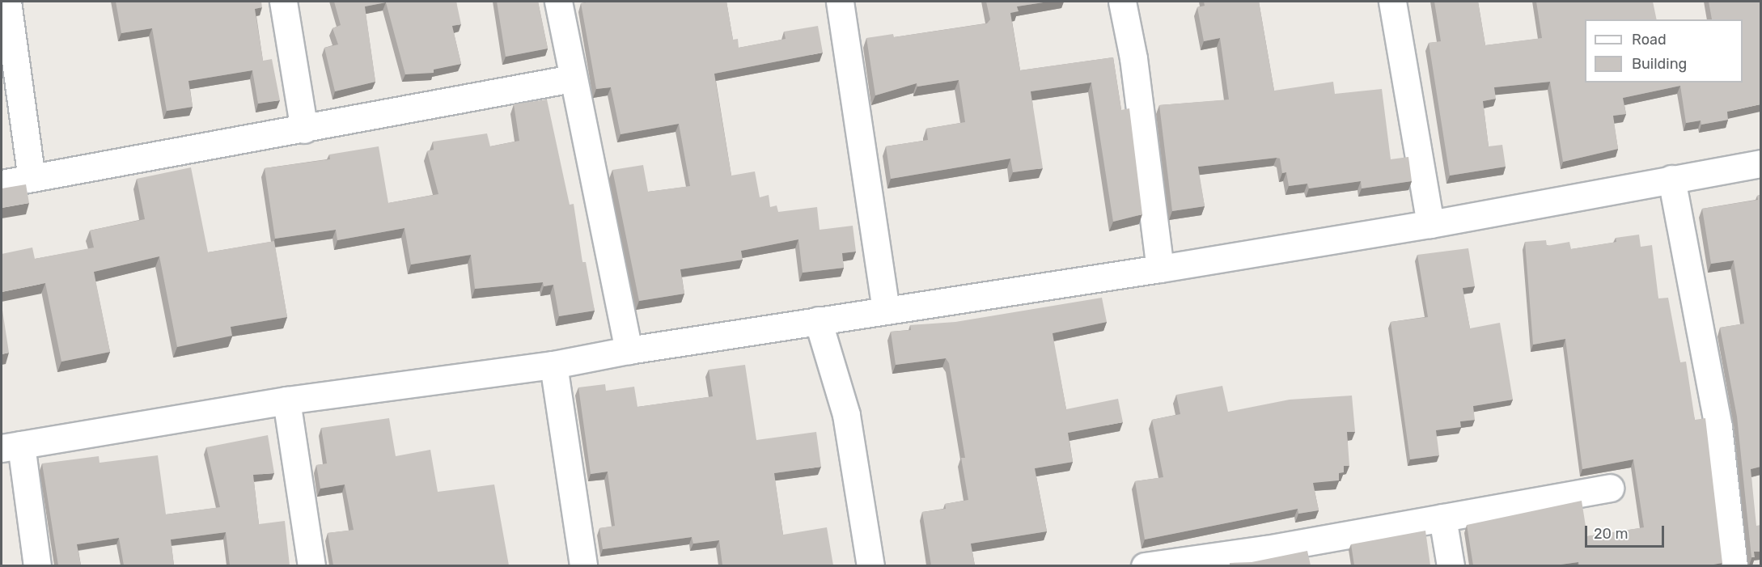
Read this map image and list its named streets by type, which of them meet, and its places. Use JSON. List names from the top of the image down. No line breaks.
{"legend":["Road","Building"],"scale_bar":"20 m"}
